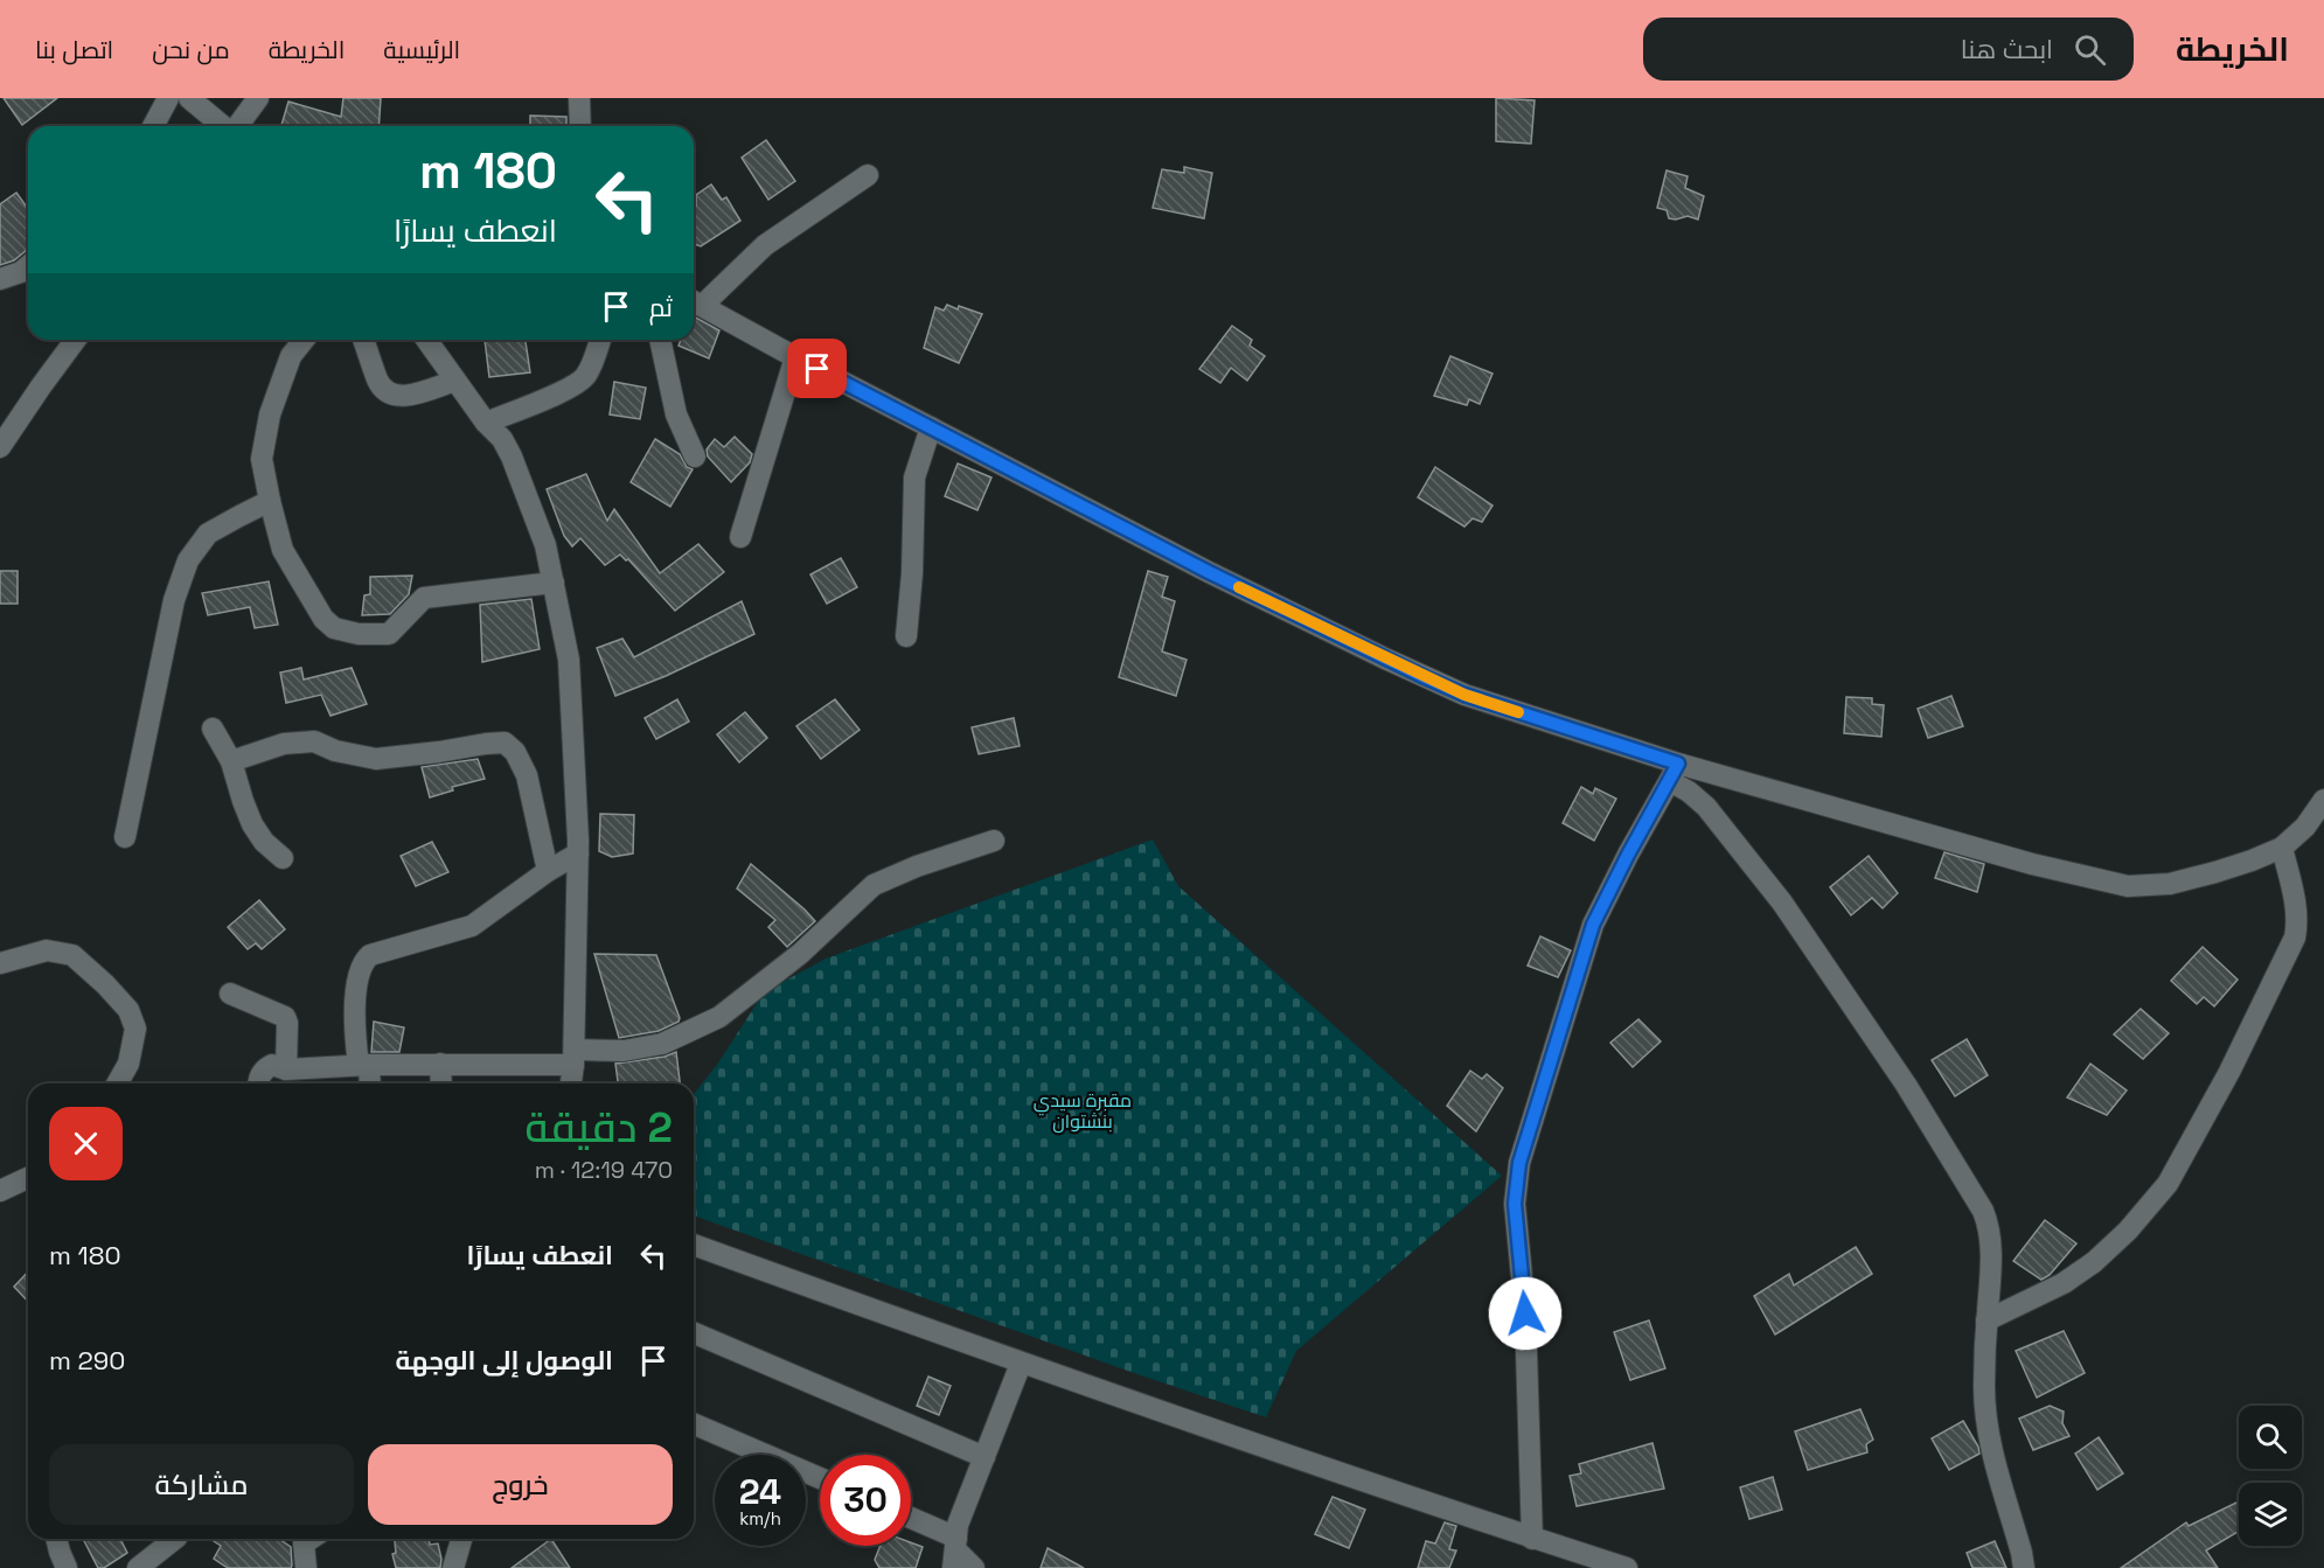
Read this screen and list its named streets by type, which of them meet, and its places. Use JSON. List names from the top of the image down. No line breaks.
{"parks":["مقبرة سيدي بنشتوان"],"page":{"header":"الخريطة","search":"ابحث هنا","nav":["الرئيسية","الخريطة","من نحن","اتصل بنا"],"turn":["180 m","انعطف يسارًا"],"then":"ثم","heading":["2 دقيقة","470 m · 12:19"],"list":[{"name":"انعطف يسارًا","value":"180 m"},{"name":"الوصول إلى الوجهة","value":"290 m"}],"buttons":["خروج","مشاركة"],"speed":"24 km/h","limit":"30"}}
